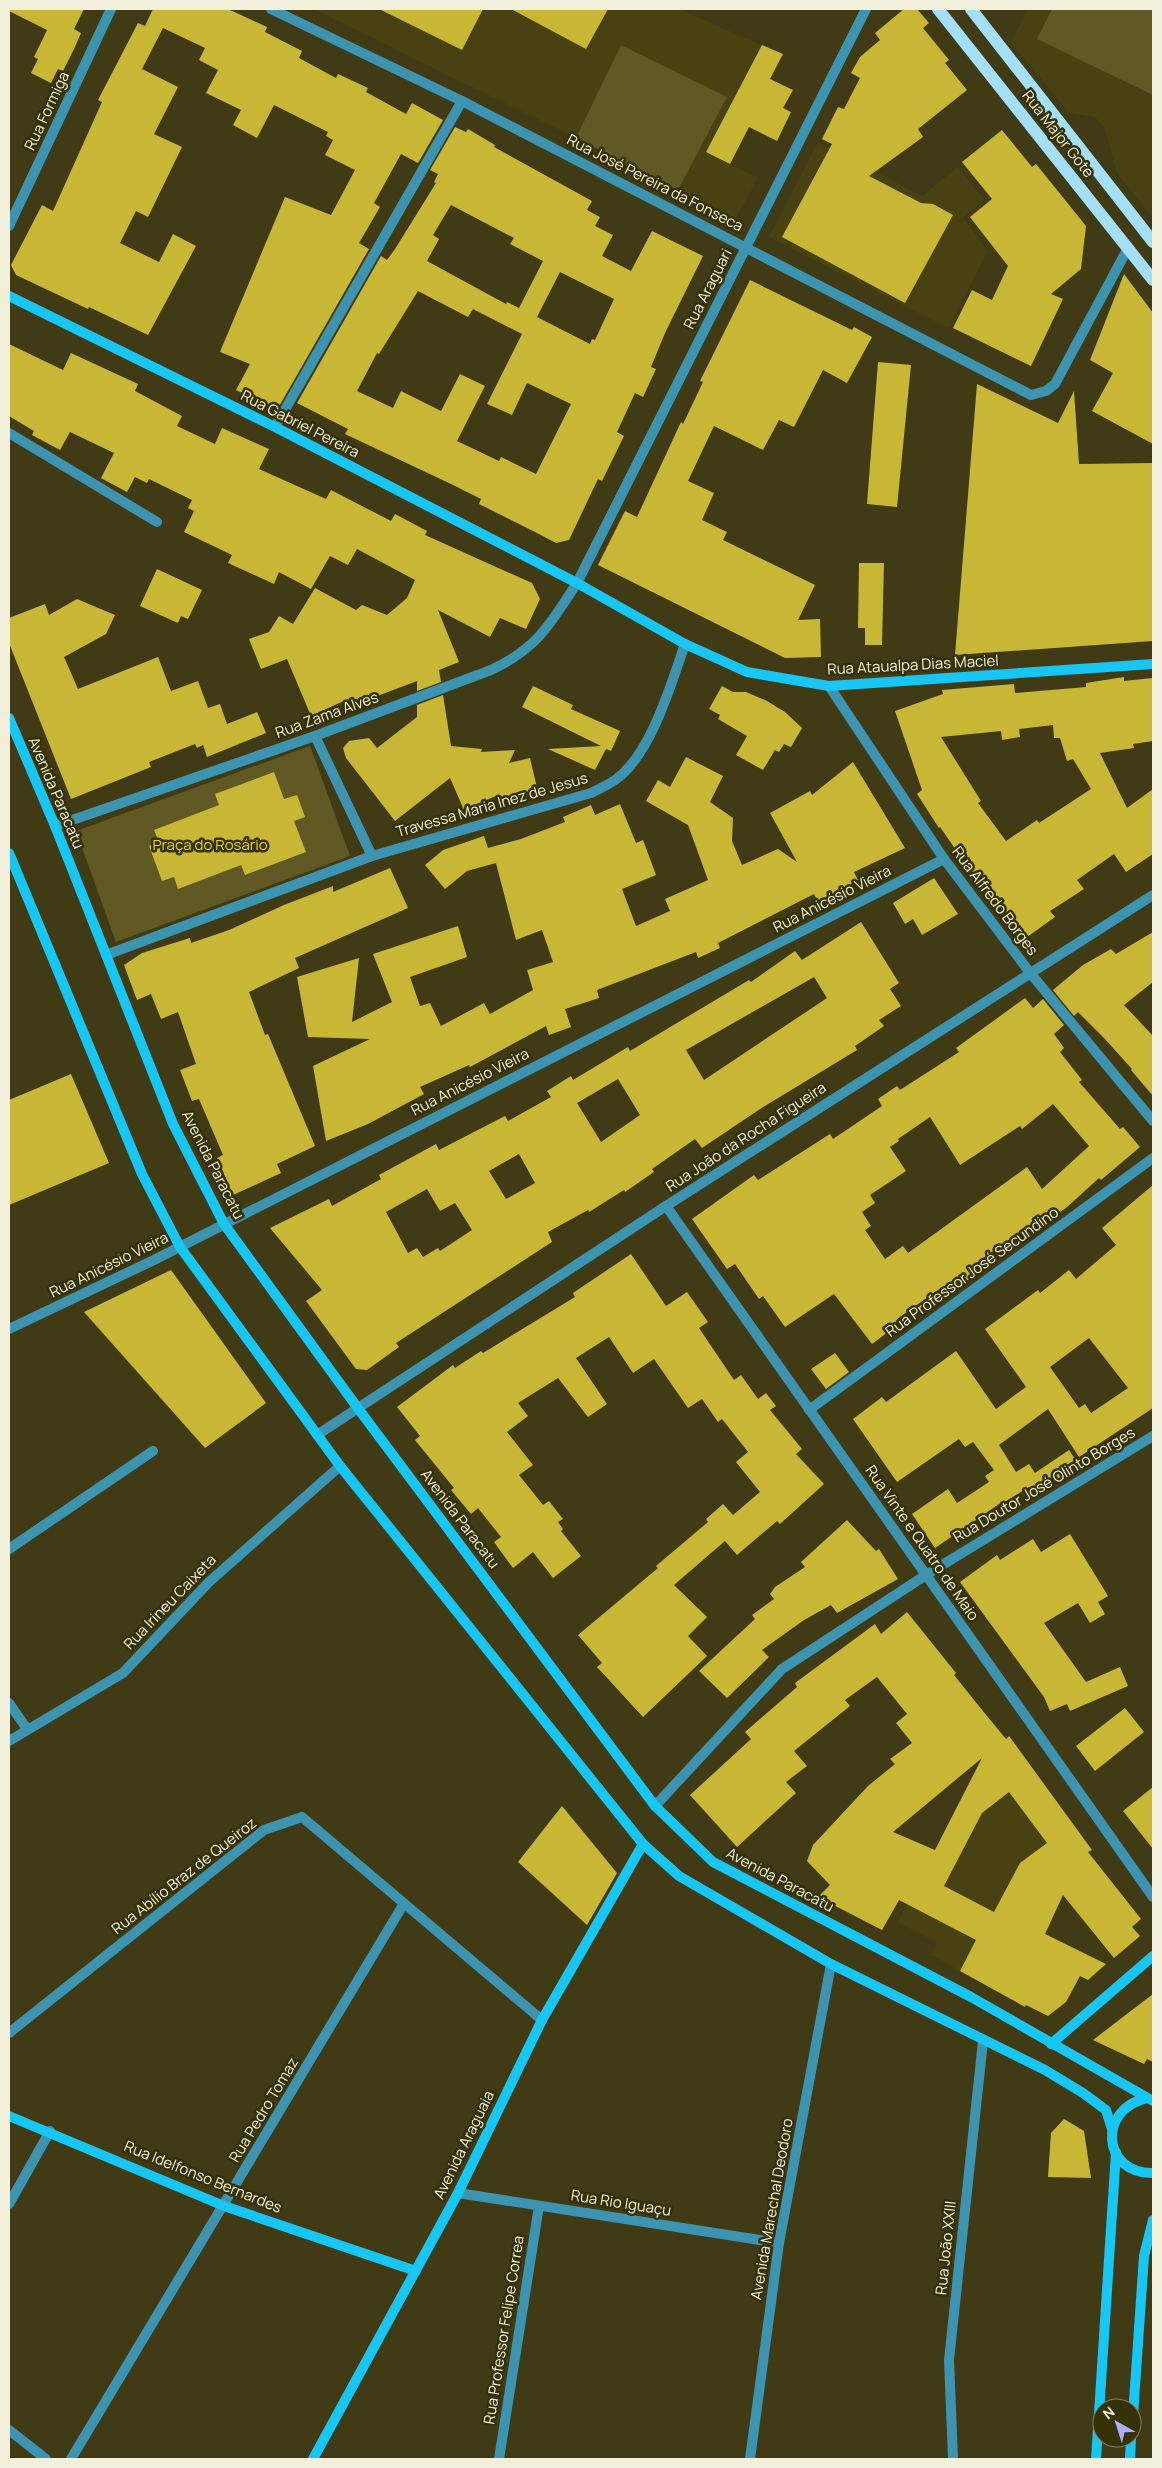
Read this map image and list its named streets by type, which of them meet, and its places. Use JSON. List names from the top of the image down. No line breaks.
{"streets":{"main road":["Rua Major Gote"],"street":["Rua Formiga","Rua José Pereira da Fonseca","Rua Araguari","Rua Gabriel Pereira","Rua Ataualpa Dias Maciel","Rua Zama Alves","Avenida Paracatu","Travessa Maria Inez de Jesus","Rua Anicésio Vieira","Rua Alfredo Borges","Rua João da Rocha Figueira","Rua Professor José Secundino","Rua Doutor José Olinto Borges","Rua Vinte e Quatro de Maio","Rua Irineu Caixeta","Rua Abílio Braz de Queiroz","Rua Pedro Tomaz","Avenida Araguaia","Rua Idelfonso Bernardes","Rua Rio Iguaçu","Avenida Marechal Deodoro","Rua João XXIII","Rua Professor Felipe Correa"]},"crossings":[["Rua Major Gote","Rua José Pereira da Fonseca"],["Rua José Pereira da Fonseca","Rua Araguari"],["Rua Araguari","Rua Gabriel Pereira"],["Rua Araguari","Rua Ataualpa Dias Maciel"],["Rua Araguari","Rua Zama Alves"],["Rua Gabriel Pereira","Rua Ataualpa Dias Maciel"],["Rua Gabriel Pereira","Rua Zama Alves"],["Rua Ataualpa Dias Maciel","Rua Zama Alves"],["Rua Ataualpa Dias Maciel","Travessa Maria Inez de Jesus"],["Rua Ataualpa Dias Maciel","Rua Alfredo Borges"],["Rua Zama Alves","Avenida Paracatu"],["Avenida Paracatu","Rua Anicésio Vieira"],["Avenida Paracatu","Rua João da Rocha Figueira"],["Avenida Paracatu","Rua Doutor José Olinto Borges"],["Rua Anicésio Vieira","Rua Alfredo Borges"],["Rua Alfredo Borges","Rua João da Rocha Figueira"],["Rua João da Rocha Figueira","Rua Vinte e Quatro de Maio"],["Rua Professor José Secundino","Rua Vinte e Quatro de Maio"],["Rua Doutor José Olinto Borges","Rua Vinte e Quatro de Maio"],["Rua Abílio Braz de Queiroz","Rua Pedro Tomaz"],["Rua Abílio Braz de Queiroz","Avenida Araguaia"],["Rua Pedro Tomaz","Rua Idelfonso Bernardes"],["Avenida Araguaia","Rua Idelfonso Bernardes"],["Avenida Araguaia","Rua Rio Iguaçu"],["Rua Rio Iguaçu","Avenida Marechal Deodoro"],["Rua Rio Iguaçu","Rua Professor Felipe Correa"]],"parks":["Praça do Rosário"],"north":"top left"}
